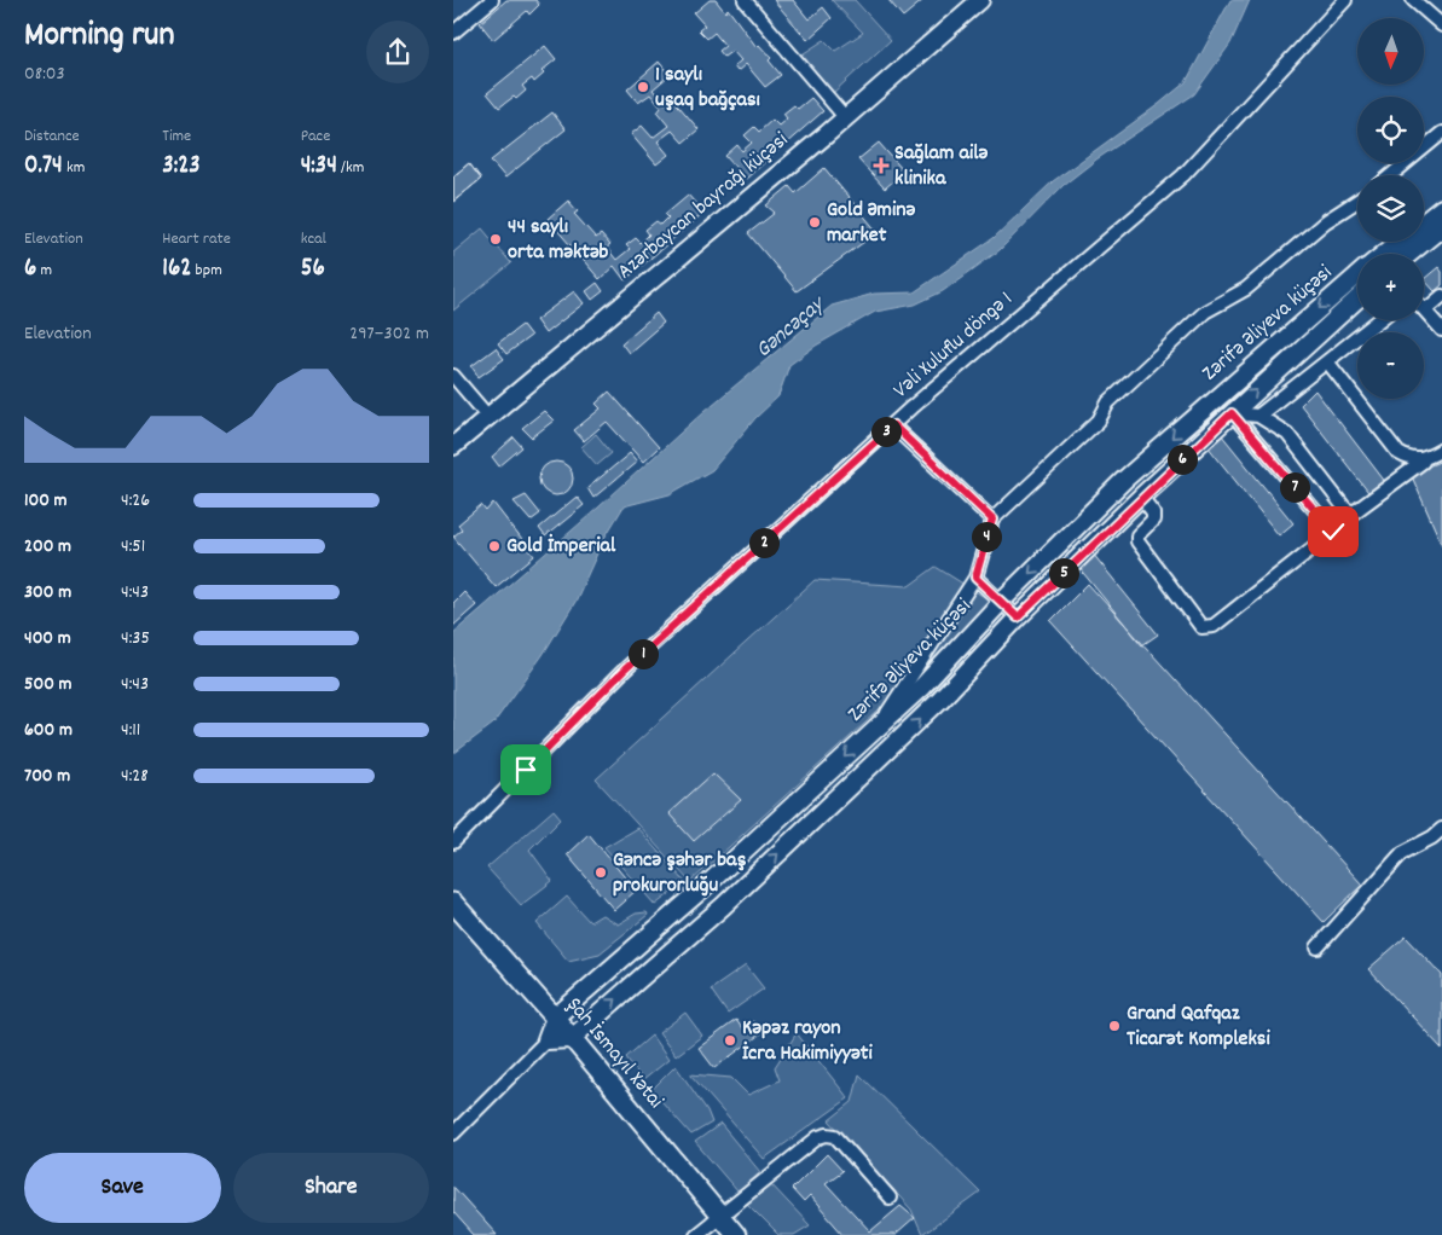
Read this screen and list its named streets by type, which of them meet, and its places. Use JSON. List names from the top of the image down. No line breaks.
{"streets":{"main road":["Şah İsmayıl Xətai"],"street":["Azərbaycan bayrağı küçəsi","Zərifə Əliyeva küçəsi","Vəli Xuluflu döngə 1"]},"crossings":[["Zərifə Əliyeva küçəsi","Şah İsmayıl Xətai"]],"water":["Gəncəçay"],"places":{"other":["1 saylı uşaq bağçası","Gold Əminə market","44 saylı orta məktəb","Gold İmperial","Gəncə şəhər baş prokurorluğu","Grand Qafqaz Ticarət Kompleksi","Kəpəz rayon İcra Hakimiyyəti"],"health":["Sağlam ailə klinika"]},"north":"bottom","page":{"heading":["Morning run","08:03"],"map_buttons":["+","−"],"stats":[["Distance","0.74 km"],["Time","3:23"],["Pace","4:34 /km"],["Elevation","6 m"],["Heart rate","162 bpm"],["kcal","56"]],"chart":["Elevation","297–302 m"],"pins":["3","6","7","4","2","5","1"],"list":[{"name":"100 m","note":"4:26"},{"name":"200 m","note":"4:51"},{"name":"300 m","note":"4:43"},{"name":"400 m","note":"4:35"},{"name":"500 m","note":"4:43"},{"name":"600 m","note":"4:11"},{"name":"700 m","note":"4:28"}],"buttons":["Save","Share"]}}
